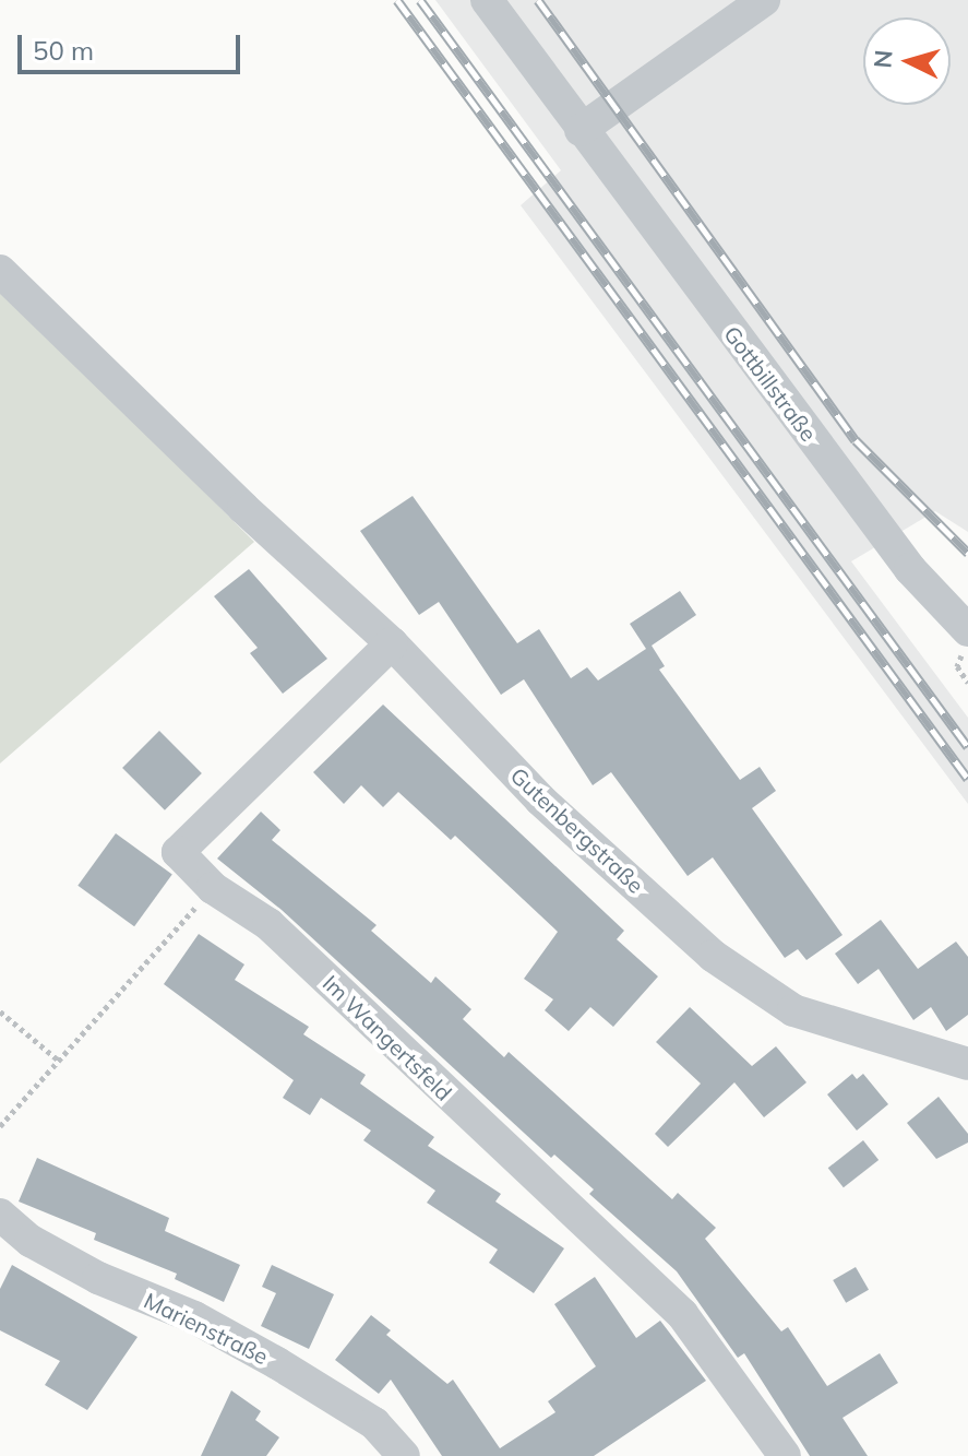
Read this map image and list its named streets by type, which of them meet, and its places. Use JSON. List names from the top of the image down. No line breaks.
{"streets":{"street":["Gottbillstraße","Gutenbergstraße","Im Wangertsfeld","Marienstraße"]},"crossings":[["Gutenbergstraße","Im Wangertsfeld"]],"scale_bar":"50 m","north":"left"}
